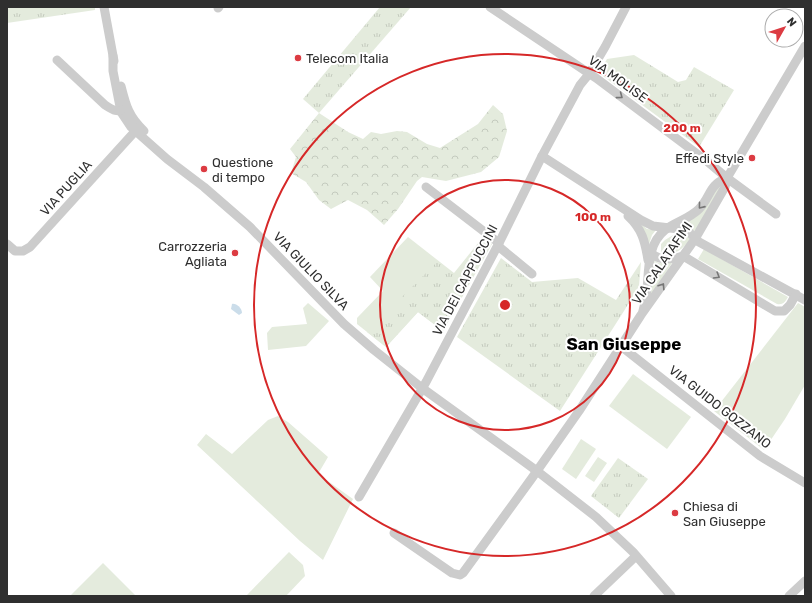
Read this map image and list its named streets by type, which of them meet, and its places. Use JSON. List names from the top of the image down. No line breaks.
{"streets":{"street":["VIA MOLISE","VIA PUGLIA","VIA CALATAFIMI","VIA GIULIO SILVA","VIA DEI CAPPUCCINI","VIA GUIDO GOZZANO"]},"crossings":[["VIA MOLISE","VIA CALATAFIMI"],["VIA MOLISE","VIA DEI CAPPUCCINI"],["VIA PUGLIA","VIA GIULIO SILVA"],["VIA CALATAFIMI","VIA GIULIO SILVA"],["VIA CALATAFIMI","VIA GUIDO GOZZANO"],["VIA GIULIO SILVA","VIA DEI CAPPUCCINI"]],"one_way":["VIA MOLISE"],"districts":["San Giuseppe"],"places":["Telecom Italia","Effedi Style","Questione di tempo","Carrozzeria Agliata","Chiesa di San Giuseppe"],"north":"top right","rings":["200 m","100 m"]}
